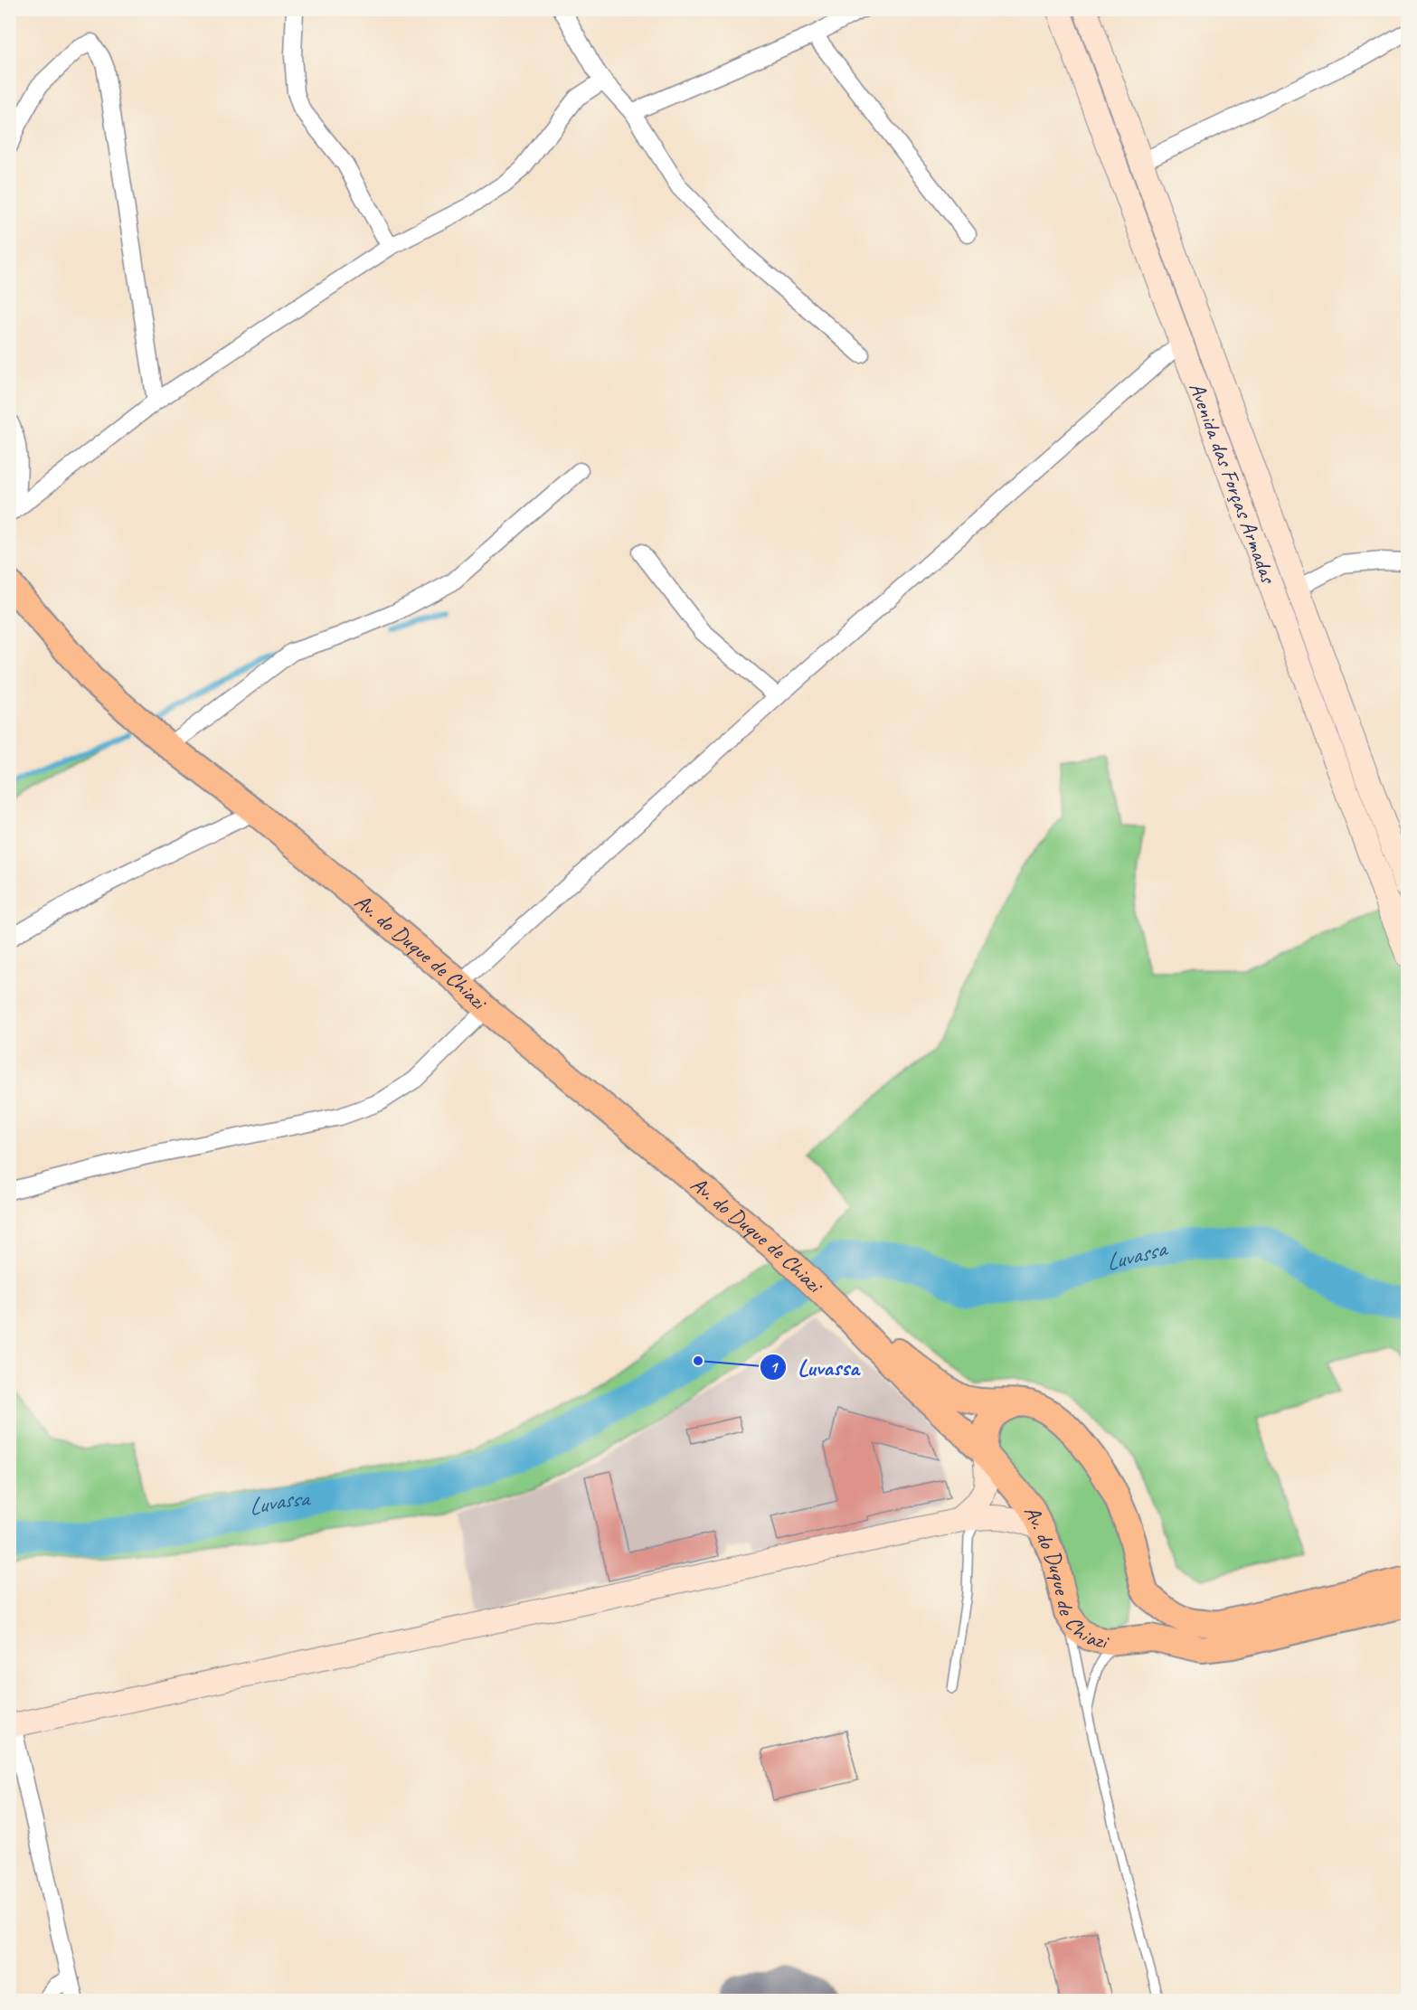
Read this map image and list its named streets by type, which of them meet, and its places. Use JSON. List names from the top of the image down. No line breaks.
{"streets":{"main road":["Avenida das Forças Armadas","Av. do Duque de Chiazi"]},"water":["Luvassa"],"places":["Luvassa"]}
